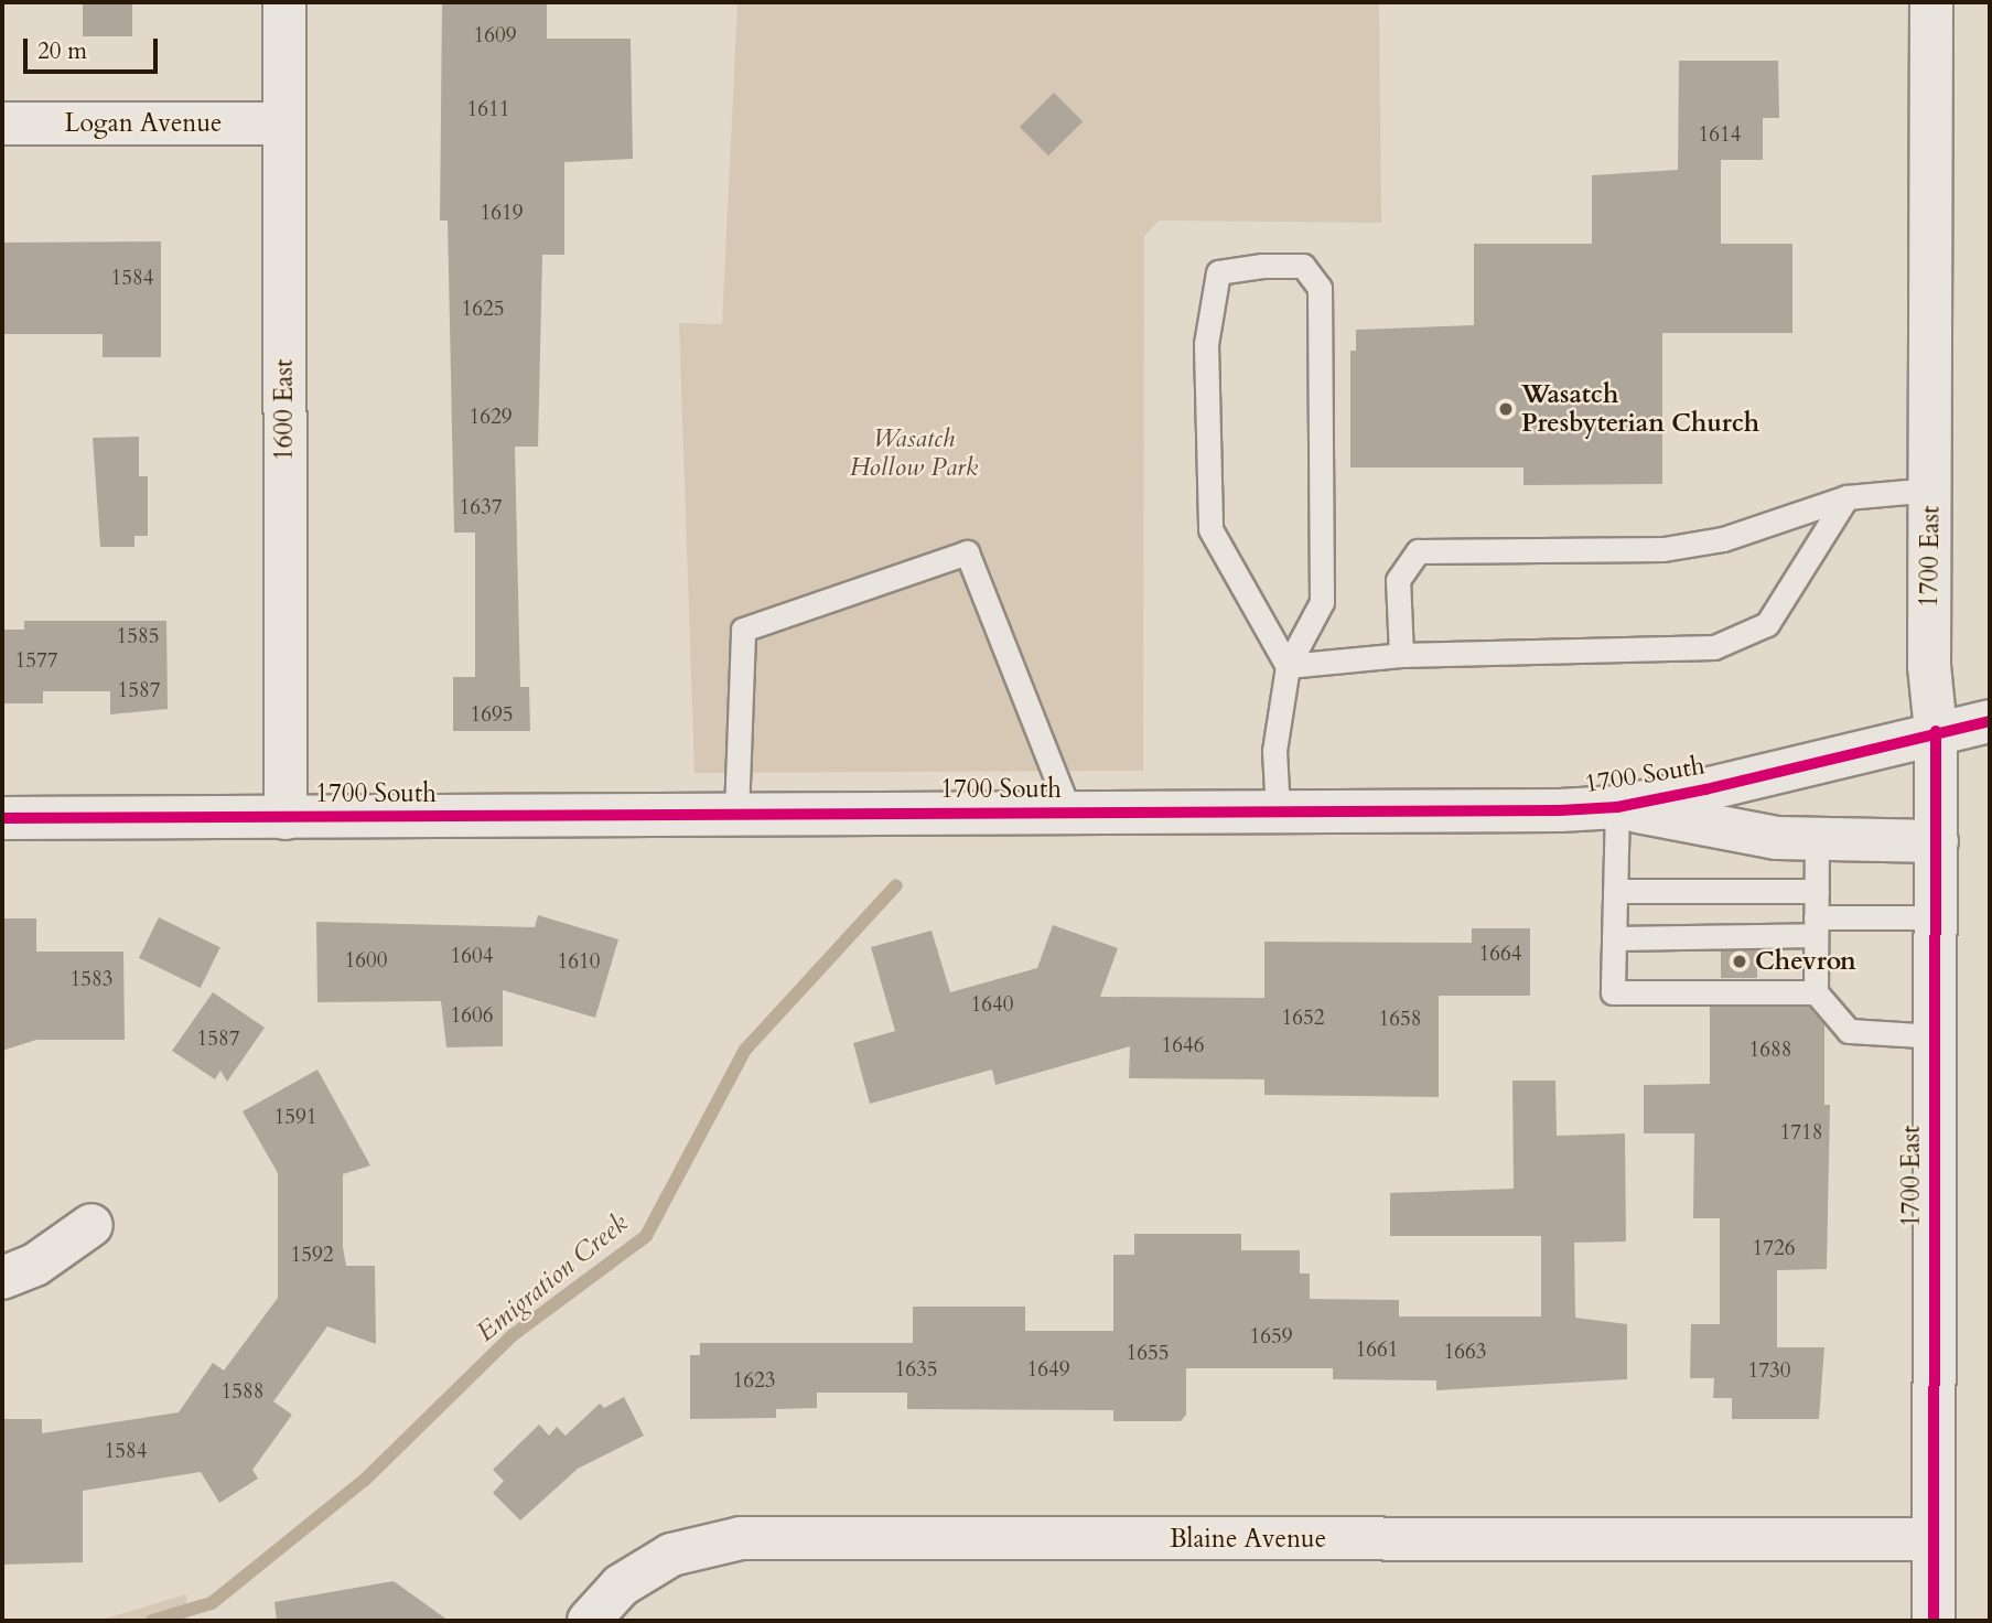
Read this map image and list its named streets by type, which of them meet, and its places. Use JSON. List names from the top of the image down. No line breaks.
{"streets":{"street":["Logan Avenue","1600 East","1700 East","1700 South","Blaine Avenue"]},"crossings":[["Logan Avenue","1600 East"],["1600 East","1700 South"],["1700 East","1700 South"],["1700 East","Blaine Avenue"]],"water":["Emigration Creek"],"parks":["Wasatch Hollow Park"],"places":["Wasatch Presbyterian Church","Chevron"],"house_numbers":["1609","1611","1614","1619","1584","1625","1629","1637","1585","1577","1587","1695","1664","1604","1600","1610","1583","1640","1606","1652","1658","1587","1646","1688","1591","1718","1726","1592","1659","1661","1663","1655","1635","1649","1730","1623","1588","1584"],"scale_bar":"20 m"}
